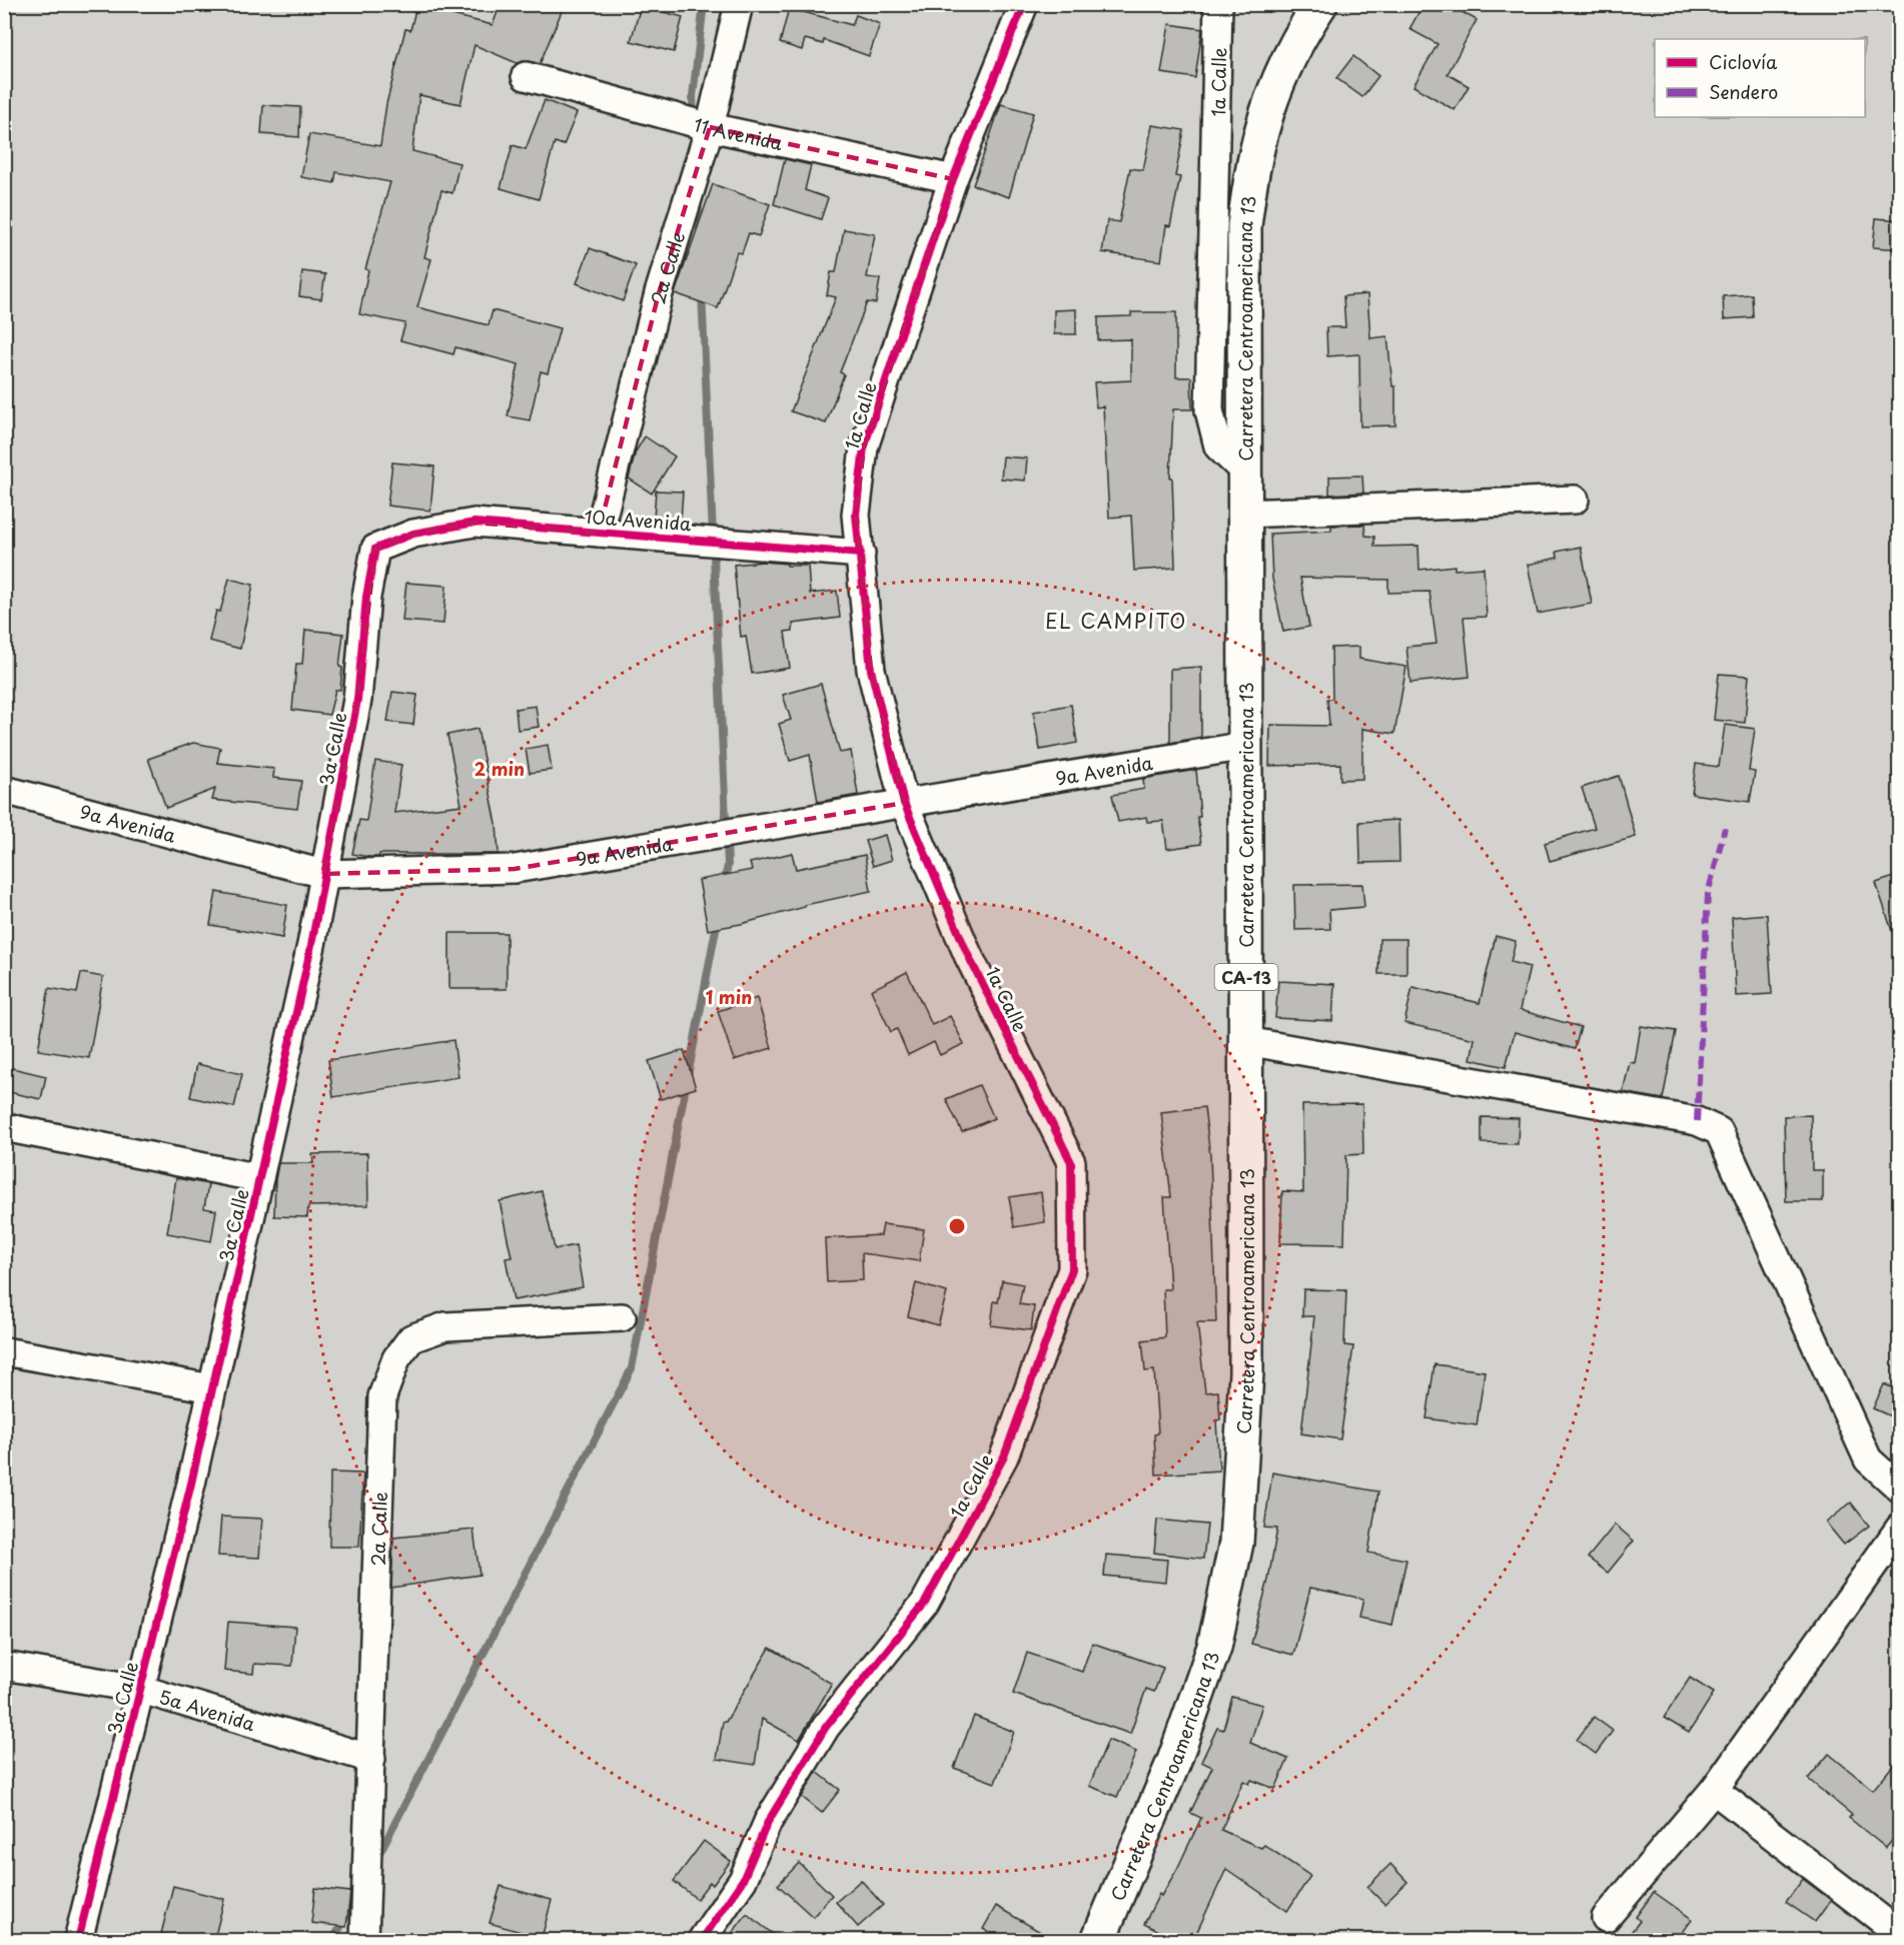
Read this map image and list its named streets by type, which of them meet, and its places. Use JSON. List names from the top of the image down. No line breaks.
{"streets":{"highway":["Carretera Centroamericana 13","CA-13"],"street":["1a Calle","11 Avenida","2a Calle","10a Avenida","3a Calle","9a Avenida","5a Avenida"]},"crossings":[["1a Calle","11 Avenida"],["1a Calle","Carretera Centroamericana 13"],["1a Calle","10a Avenida"],["1a Calle","9a Avenida"],["11 Avenida","2a Calle"],["2a Calle","10a Avenida"],["2a Calle","5a Avenida"],["Carretera Centroamericana 13","9a Avenida"],["10a Avenida","3a Calle"],["3a Calle","9a Avenida"],["3a Calle","5a Avenida"]],"districts":["EL CAMPITO"],"legend":["Ciclovía","Sendero"],"rings":["2 min","1 min"]}
